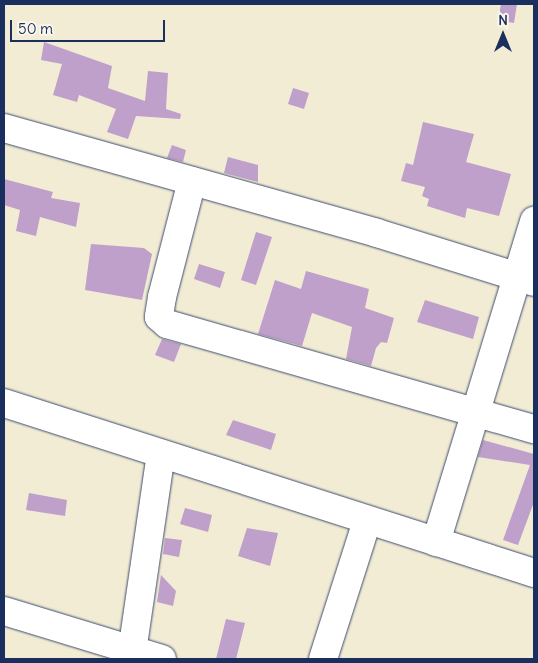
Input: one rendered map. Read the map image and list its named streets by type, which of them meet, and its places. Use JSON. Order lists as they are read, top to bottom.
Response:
{
  "scale_bar": "50 m",
  "north": "top"
}
